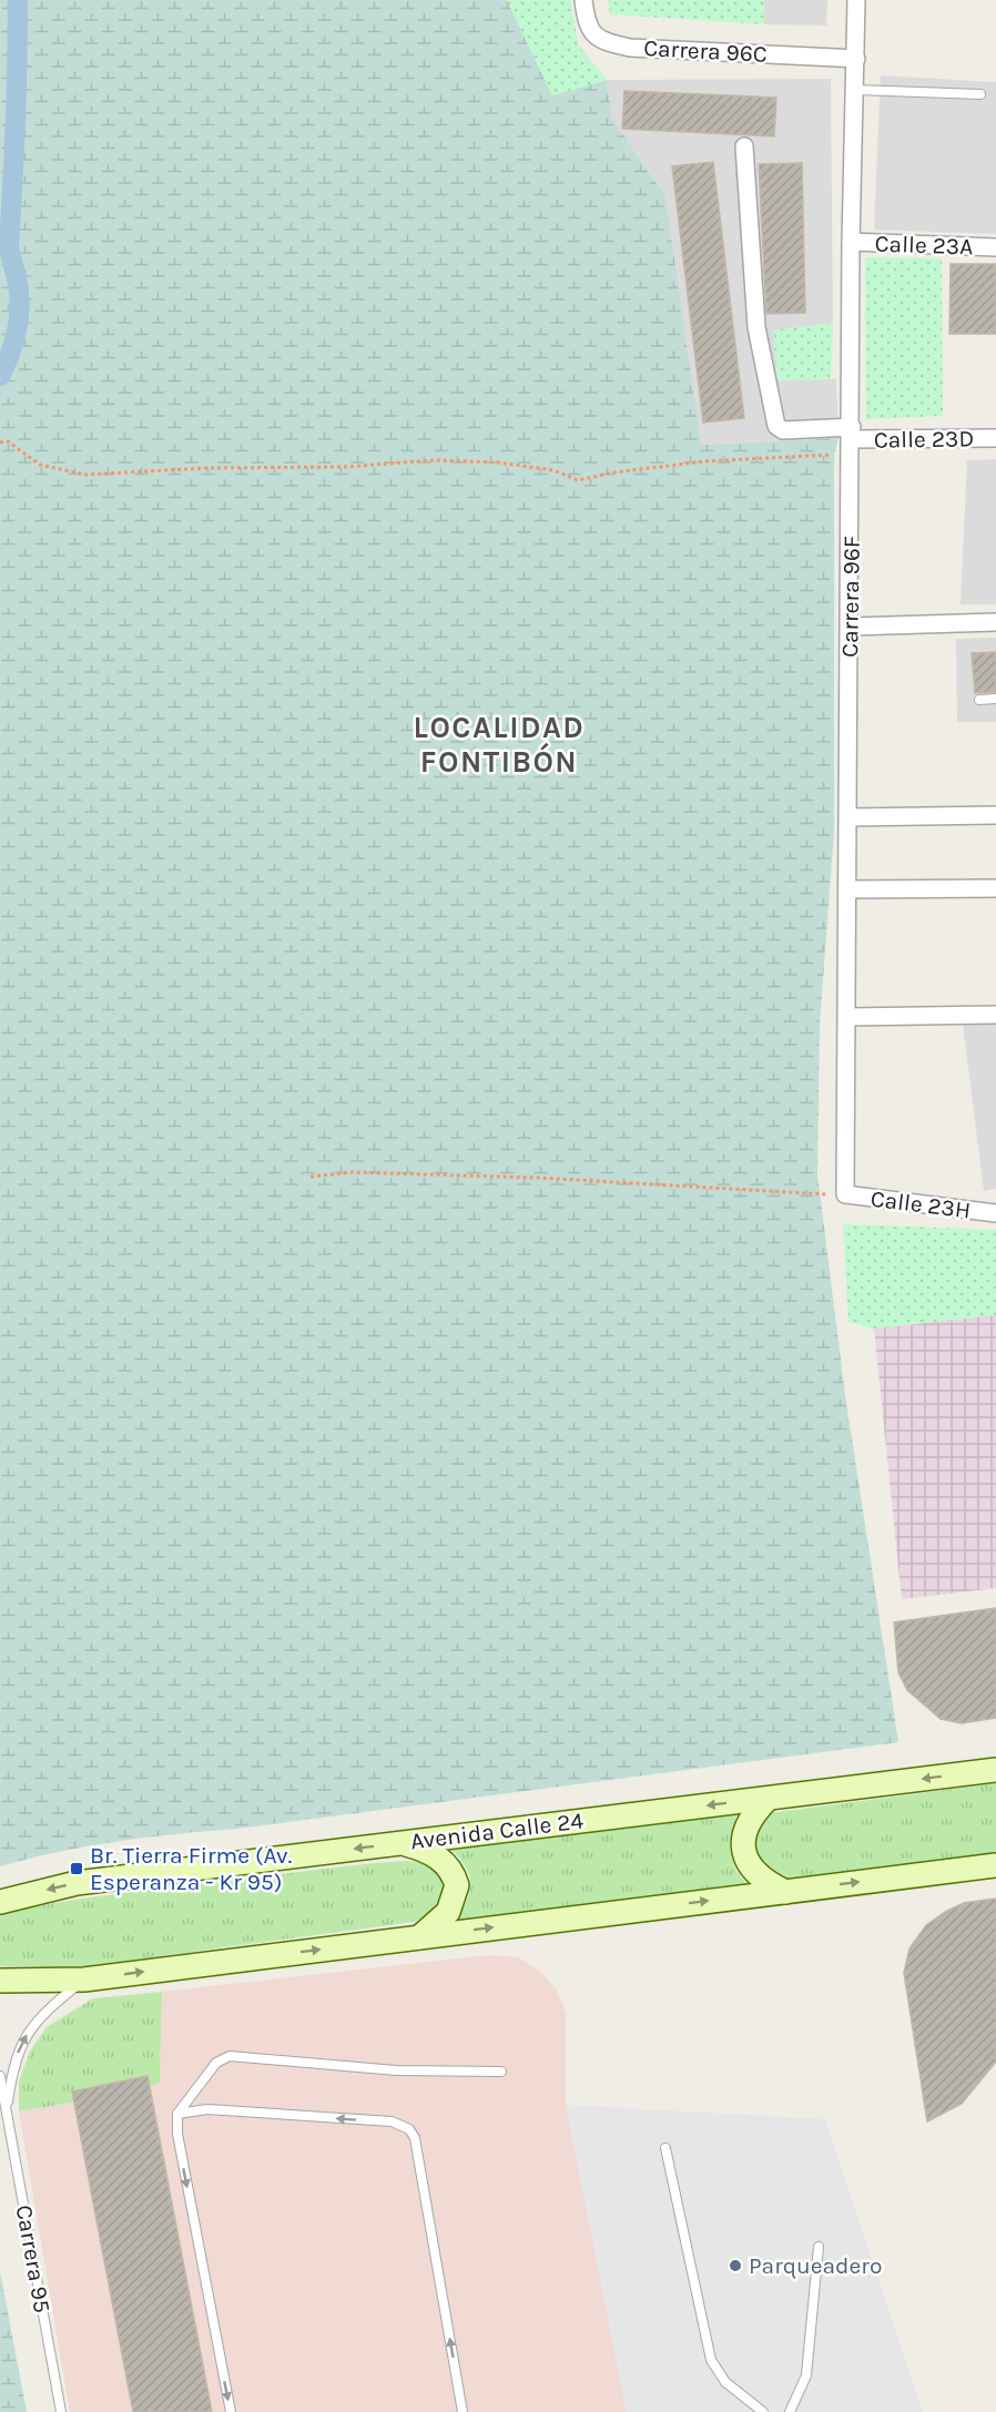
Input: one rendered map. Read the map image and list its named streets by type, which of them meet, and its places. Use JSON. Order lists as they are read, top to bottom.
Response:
{
  "streets": {
    "main road": ["Avenida Calle 24"],
    "street": [
      "Carrera 96C",
      "Calle 23A",
      "Calle 23D",
      "Carrera 96F",
      "Calle 23H"
    ],
    "lane": ["Carrera 95"]
  },
  "crossings": [
    ["Carrera 96C", "Carrera 96F"],
    ["Calle 23A", "Carrera 96F"],
    ["Calle 23D", "Carrera 96F"],
    ["Carrera 96F", "Calle 23H"]
  ],
  "districts": ["LOCALIDAD FONTIBÓN"],
  "places": {
    "transit": ["Br. Tierra Firme (Av. Esperanza - Kr 95)"],
    "other": ["Parqueadero"]
  }
}
